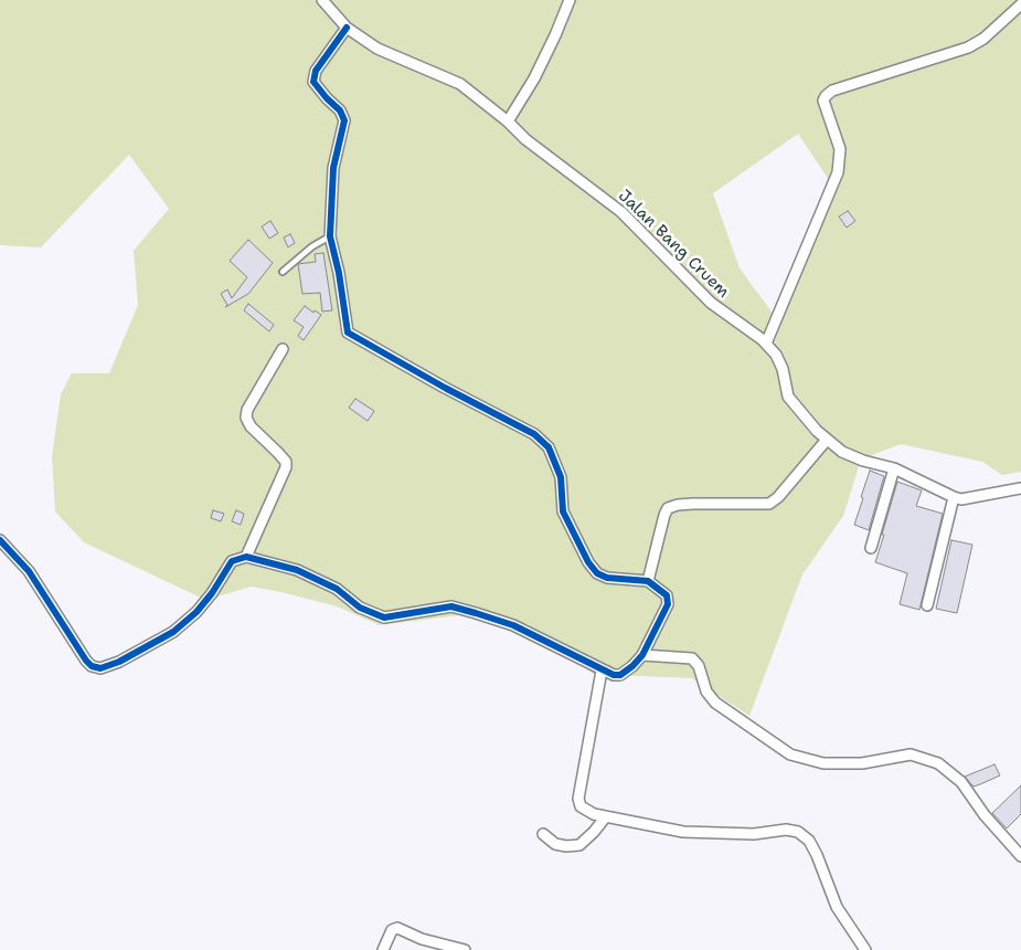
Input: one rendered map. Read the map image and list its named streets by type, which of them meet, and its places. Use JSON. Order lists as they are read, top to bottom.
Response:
{
  "streets": {
    "street": ["Jalan Bang Cruem"]
  }
}
